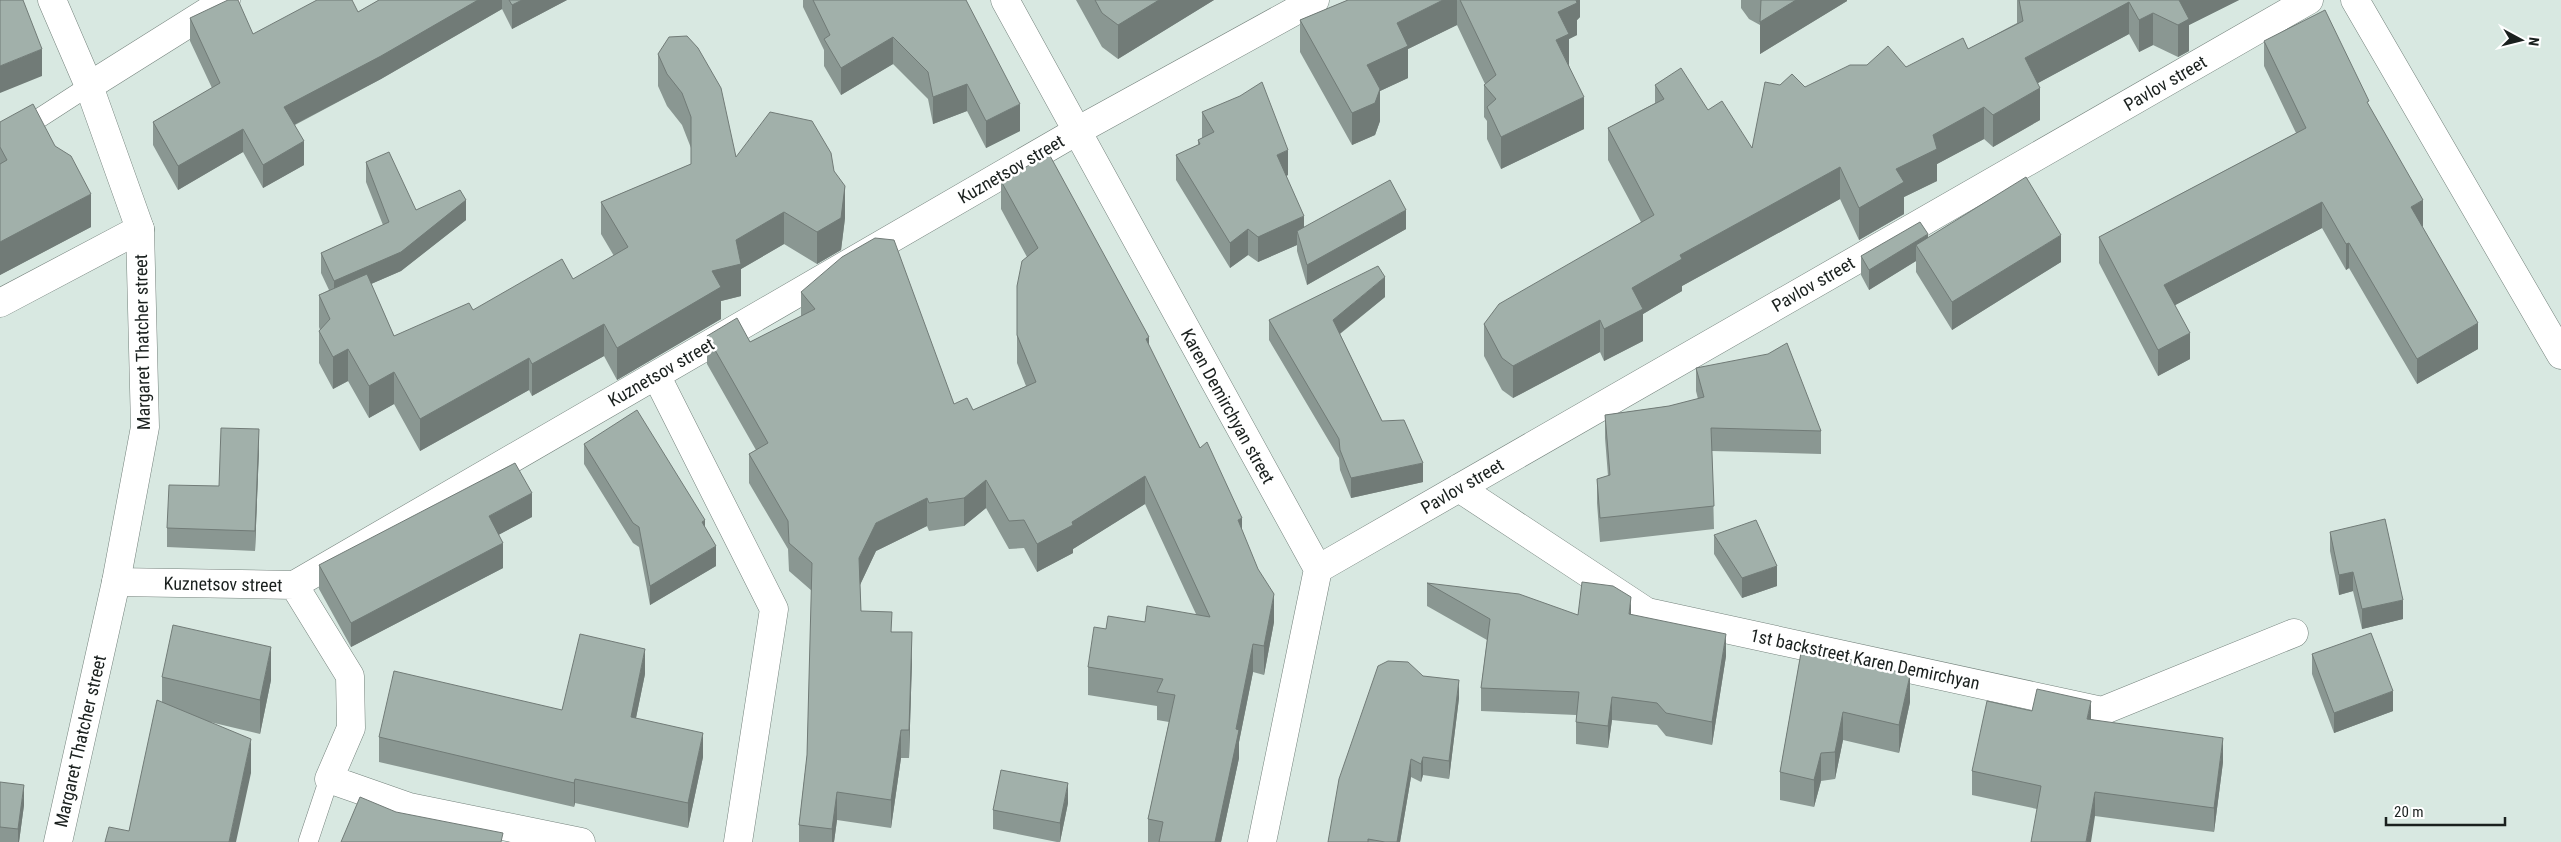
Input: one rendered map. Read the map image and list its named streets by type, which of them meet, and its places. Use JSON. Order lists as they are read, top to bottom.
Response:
{
  "streets": {
    "street": [
      "Pavlov street",
      "Kuznetsov street",
      "Margaret Thatcher street",
      "Karen Demirchyan street",
      "1st backstreet Karen Demirchyan"
    ]
  },
  "crossings": [
    ["Pavlov street", "Karen Demirchyan street"],
    ["Pavlov street", "1st backstreet Karen Demirchyan"],
    ["Kuznetsov street", "Margaret Thatcher street"],
    ["Kuznetsov street", "Karen Demirchyan street"]
  ],
  "scale_bar": "20 m",
  "north": "right"
}
